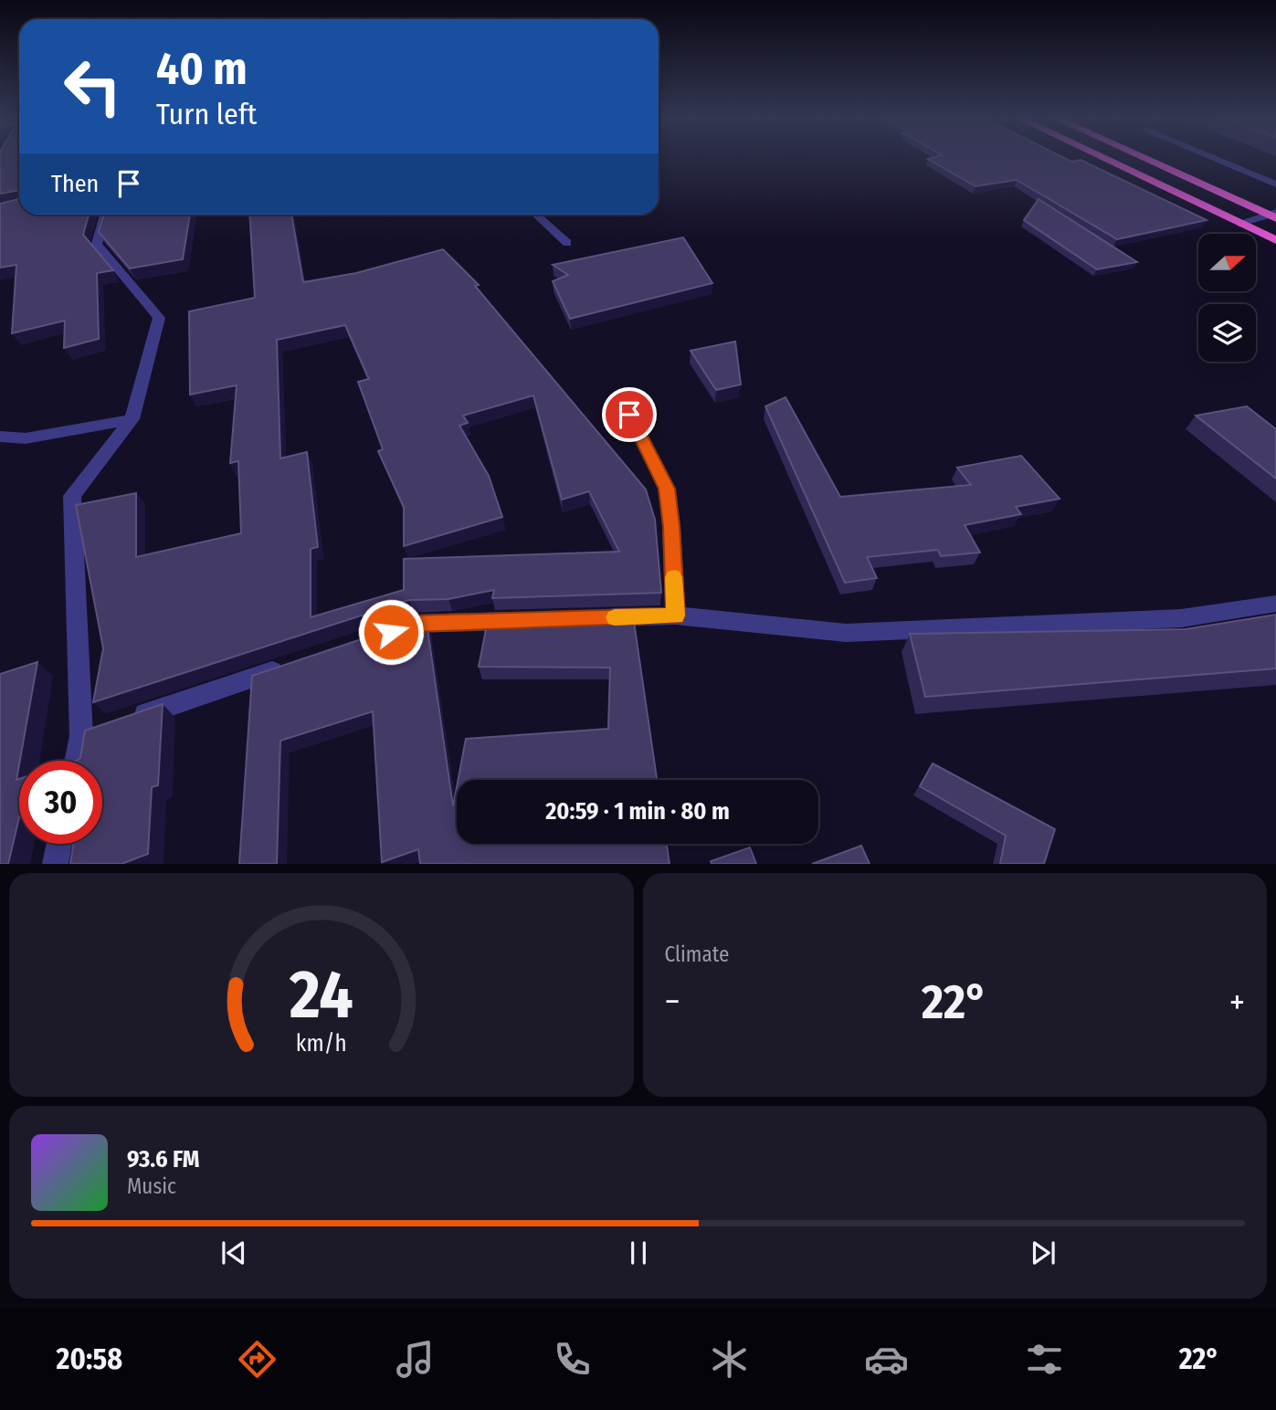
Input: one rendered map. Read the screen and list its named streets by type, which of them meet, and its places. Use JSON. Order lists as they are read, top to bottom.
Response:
{
  "north": "right",
  "page": {
    "turn": ["40 m", "Turn left"],
    "then": "Then",
    "limit": "30",
    "trip": "20:59 · 1 min · 80 m",
    "tile": "Climate",
    "heat": ["−", "22°", "+"],
    "song": ["93.6 FM", "Music"],
    "tabs": ["20:58", "22°"],
    "gauge": ["24", "km/h"]
  }
}
